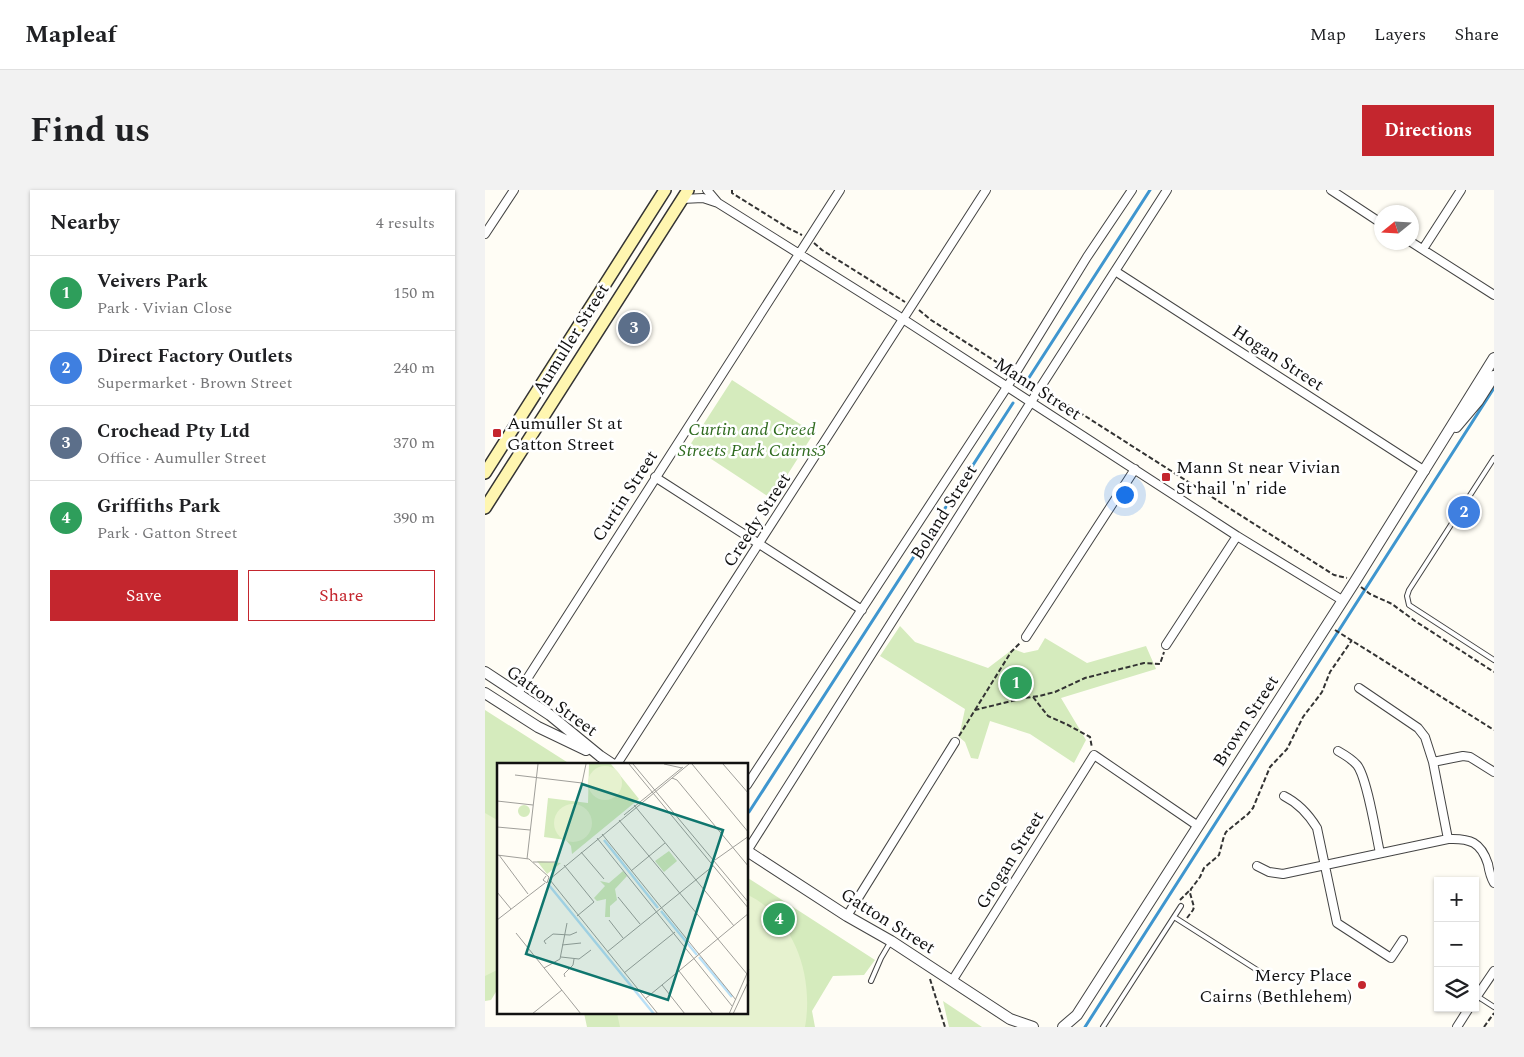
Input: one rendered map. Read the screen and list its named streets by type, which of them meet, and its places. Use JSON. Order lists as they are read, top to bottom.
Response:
{
  "streets": {
    "main road": ["Aumuller Street"],
    "street": [
      "Hogan Street",
      "Mann Street",
      "Curtin Street",
      "Boland Street",
      "Creedy Street",
      "Gatton Street",
      "Brown Street",
      "Grogan Street"
    ]
  },
  "crossings": [
    ["Aumuller Street", "Mann Street"],
    ["Hogan Street", "Boland Street"],
    ["Hogan Street", "Brown Street"],
    ["Mann Street", "Curtin Street"],
    ["Mann Street", "Boland Street"],
    ["Mann Street", "Creedy Street"],
    ["Mann Street", "Brown Street"],
    ["Curtin Street", "Gatton Street"],
    ["Gatton Street", "Grogan Street"]
  ],
  "parks": ["Curtin and Creed Streets Park Cairns3"],
  "places": {
    "transit": ["Aumuller St at Gatton Street", "Mann St near Vivian St hail 'n' ride"],
    "other": ["Mercy Place Cairns (Bethlehem)"]
  },
  "north": "left",
  "page": {
    "header": "Mapleaf",
    "nav": ["Map", "Layers", "Share"],
    "title": "Find us",
    "buttons": [
      "Directions",
      ["Save", "Share"]
    ],
    "heading": ["Nearby", "4 results"],
    "list": [
      {
        "mark": "1",
        "name": "Veivers Park",
        "note": "Park · Vivian Close",
        "value": "150 m"
      },
      {
        "mark": "2",
        "name": "Direct Factory Outlets",
        "note": "Supermarket · Brown Street",
        "value": "240 m"
      },
      {
        "mark": "3",
        "name": "Crochead Pty Ltd",
        "note": "Office · Aumuller Street",
        "value": "370 m"
      },
      {
        "mark": "4",
        "name": "Griffiths Park",
        "note": "Park · Gatton Street",
        "value": "390 m"
      }
    ],
    "pins": [
      "3",
      "2",
      "1",
      "4"
    ],
    "map_buttons": ["+", "−"]
  }
}
